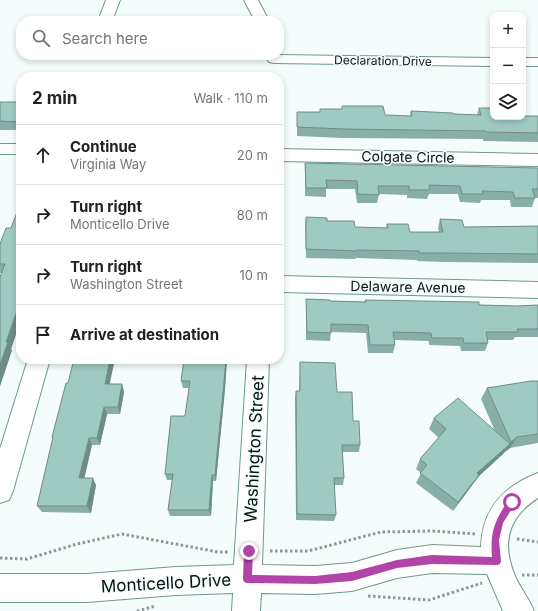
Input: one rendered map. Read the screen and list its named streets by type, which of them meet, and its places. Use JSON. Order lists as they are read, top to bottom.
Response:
{
  "streets": {
    "street": [
      "Declaration Drive",
      "Colgate Circle",
      "Delaware Avenue",
      "Washington Street",
      "Monticello Drive"
    ]
  },
  "crossings": [
    ["Washington Street", "Monticello Drive"]
  ],
  "page": {
    "map_buttons": ["+", "−"],
    "search": "Search here",
    "heading": ["2 min", "Walk · 110 m"],
    "list": [
      ["Continue", "Virginia Way", "20 m"],
      ["Turn right", "Monticello Drive", "80 m"],
      ["Turn right", "Washington Street", "10 m"],
      "Arrive at destination"
    ]
  }
}
